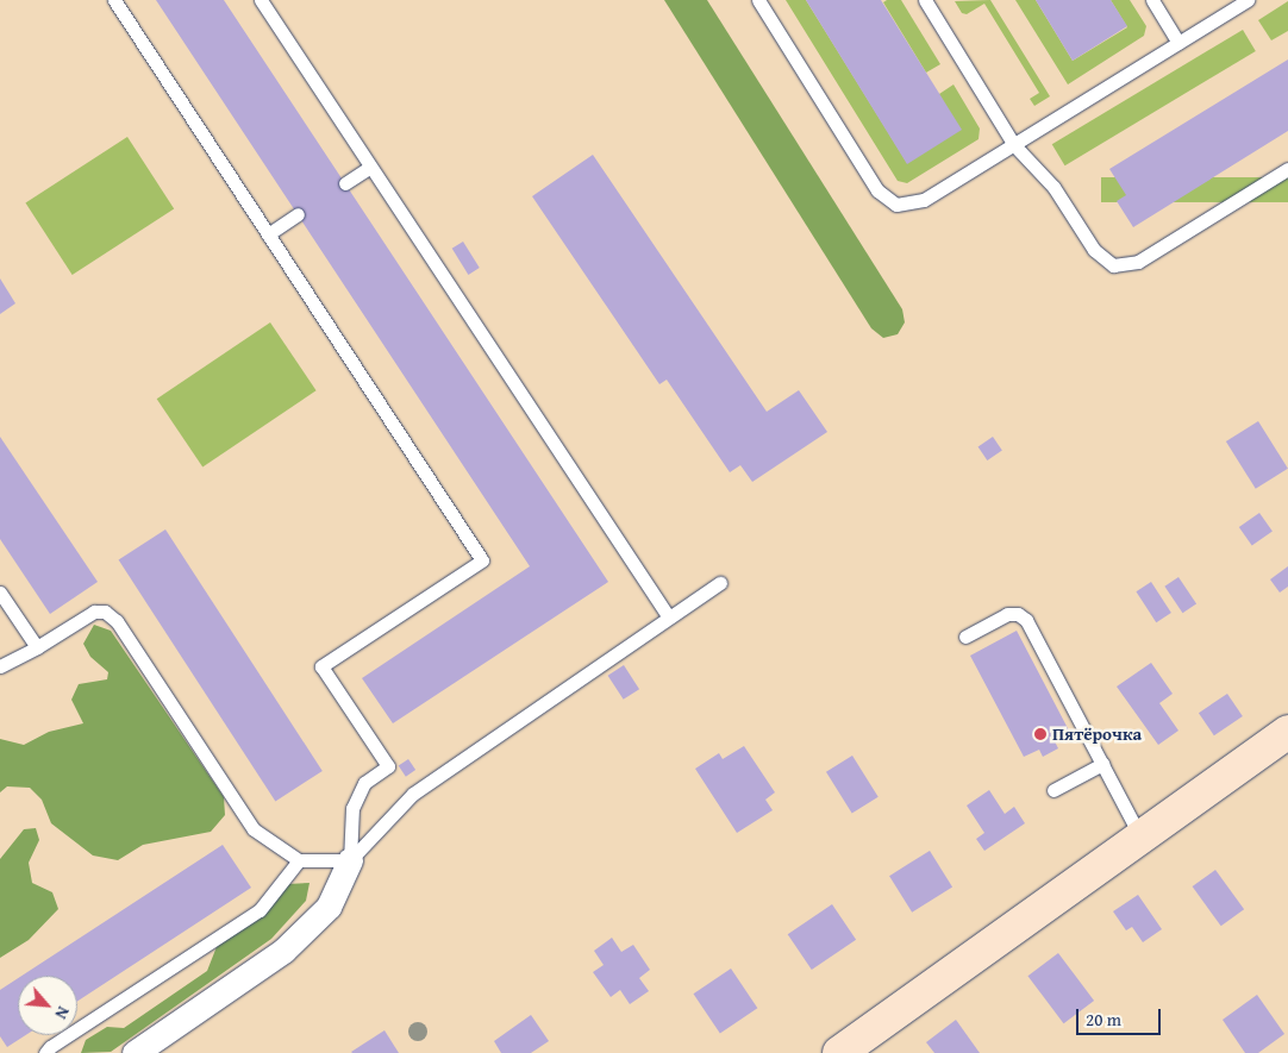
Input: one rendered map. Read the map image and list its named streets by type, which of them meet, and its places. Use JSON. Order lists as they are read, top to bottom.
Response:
{
  "places": ["Пятёрочка"],
  "scale_bar": "20 m",
  "north": "bottom right"
}
